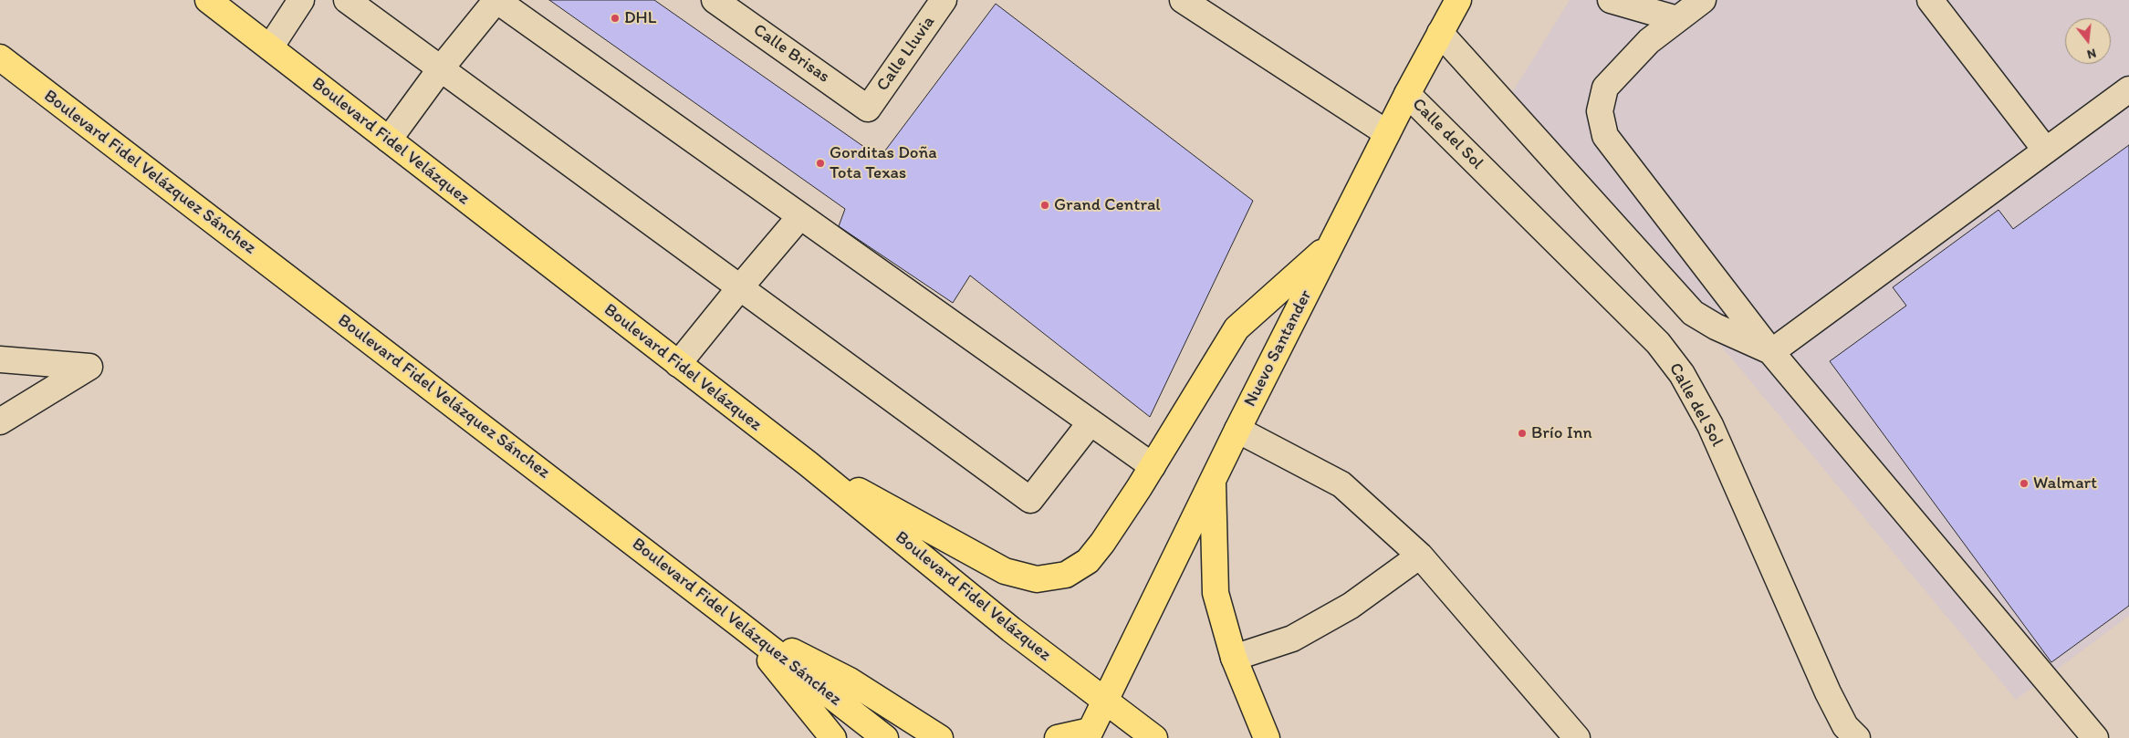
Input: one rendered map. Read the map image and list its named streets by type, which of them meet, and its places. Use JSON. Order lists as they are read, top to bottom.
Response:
{
  "streets": {
    "main road": ["Boulevard Fidel Velázquez", "Boulevard Fidel Velázquez Sánchez", "Nuevo Santander"],
    "street": ["Calle Brisas", "Calle Lluvia", "Calle del Sol"]
  },
  "crossings": [
    ["Calle Brisas", "Calle Lluvia"],
    ["Calle del Sol", "Nuevo Santander"],
    ["Boulevard Fidel Velázquez", "Nuevo Santander"]
  ],
  "places": [
    "DHL",
    "Gorditas Doña Tota Texas",
    "Grand Central",
    "Brío Inn",
    "Walmart"
  ],
  "north": "bottom"
}
